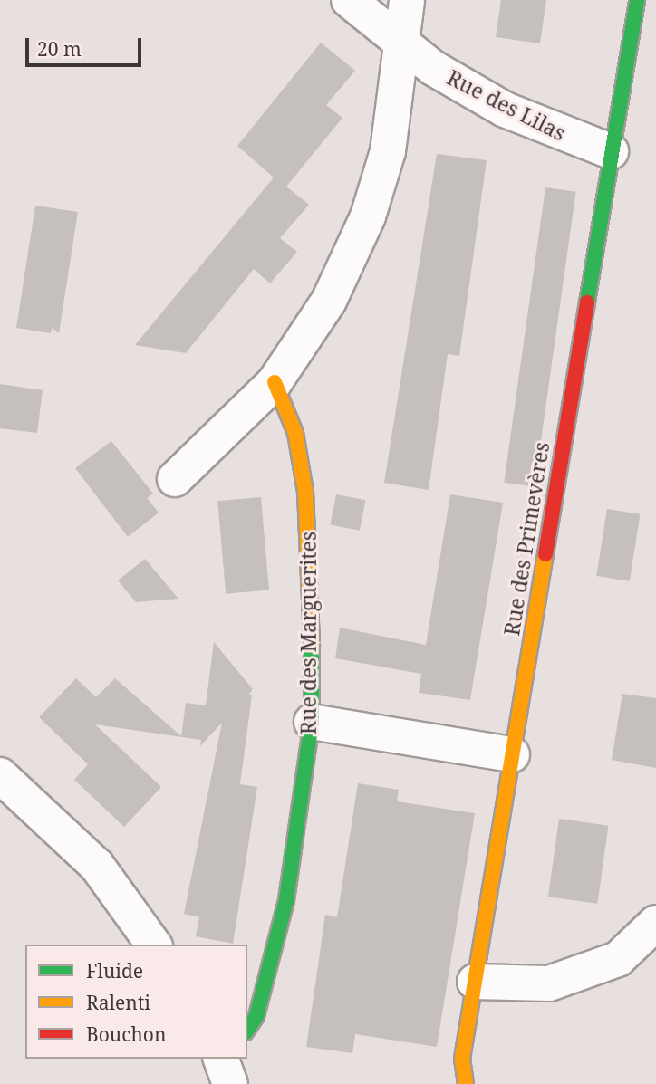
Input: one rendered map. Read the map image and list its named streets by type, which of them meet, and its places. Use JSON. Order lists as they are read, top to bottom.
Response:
{
  "streets": {
    "street": ["Rue des Lilas", "Rue des Primevères", "Rue des Marguerites"]
  },
  "crossings": [
    ["Rue des Lilas", "Rue des Primevères"]
  ],
  "legend": ["Fluide", "Ralenti", "Bouchon"],
  "scale_bar": "20 m"
}
